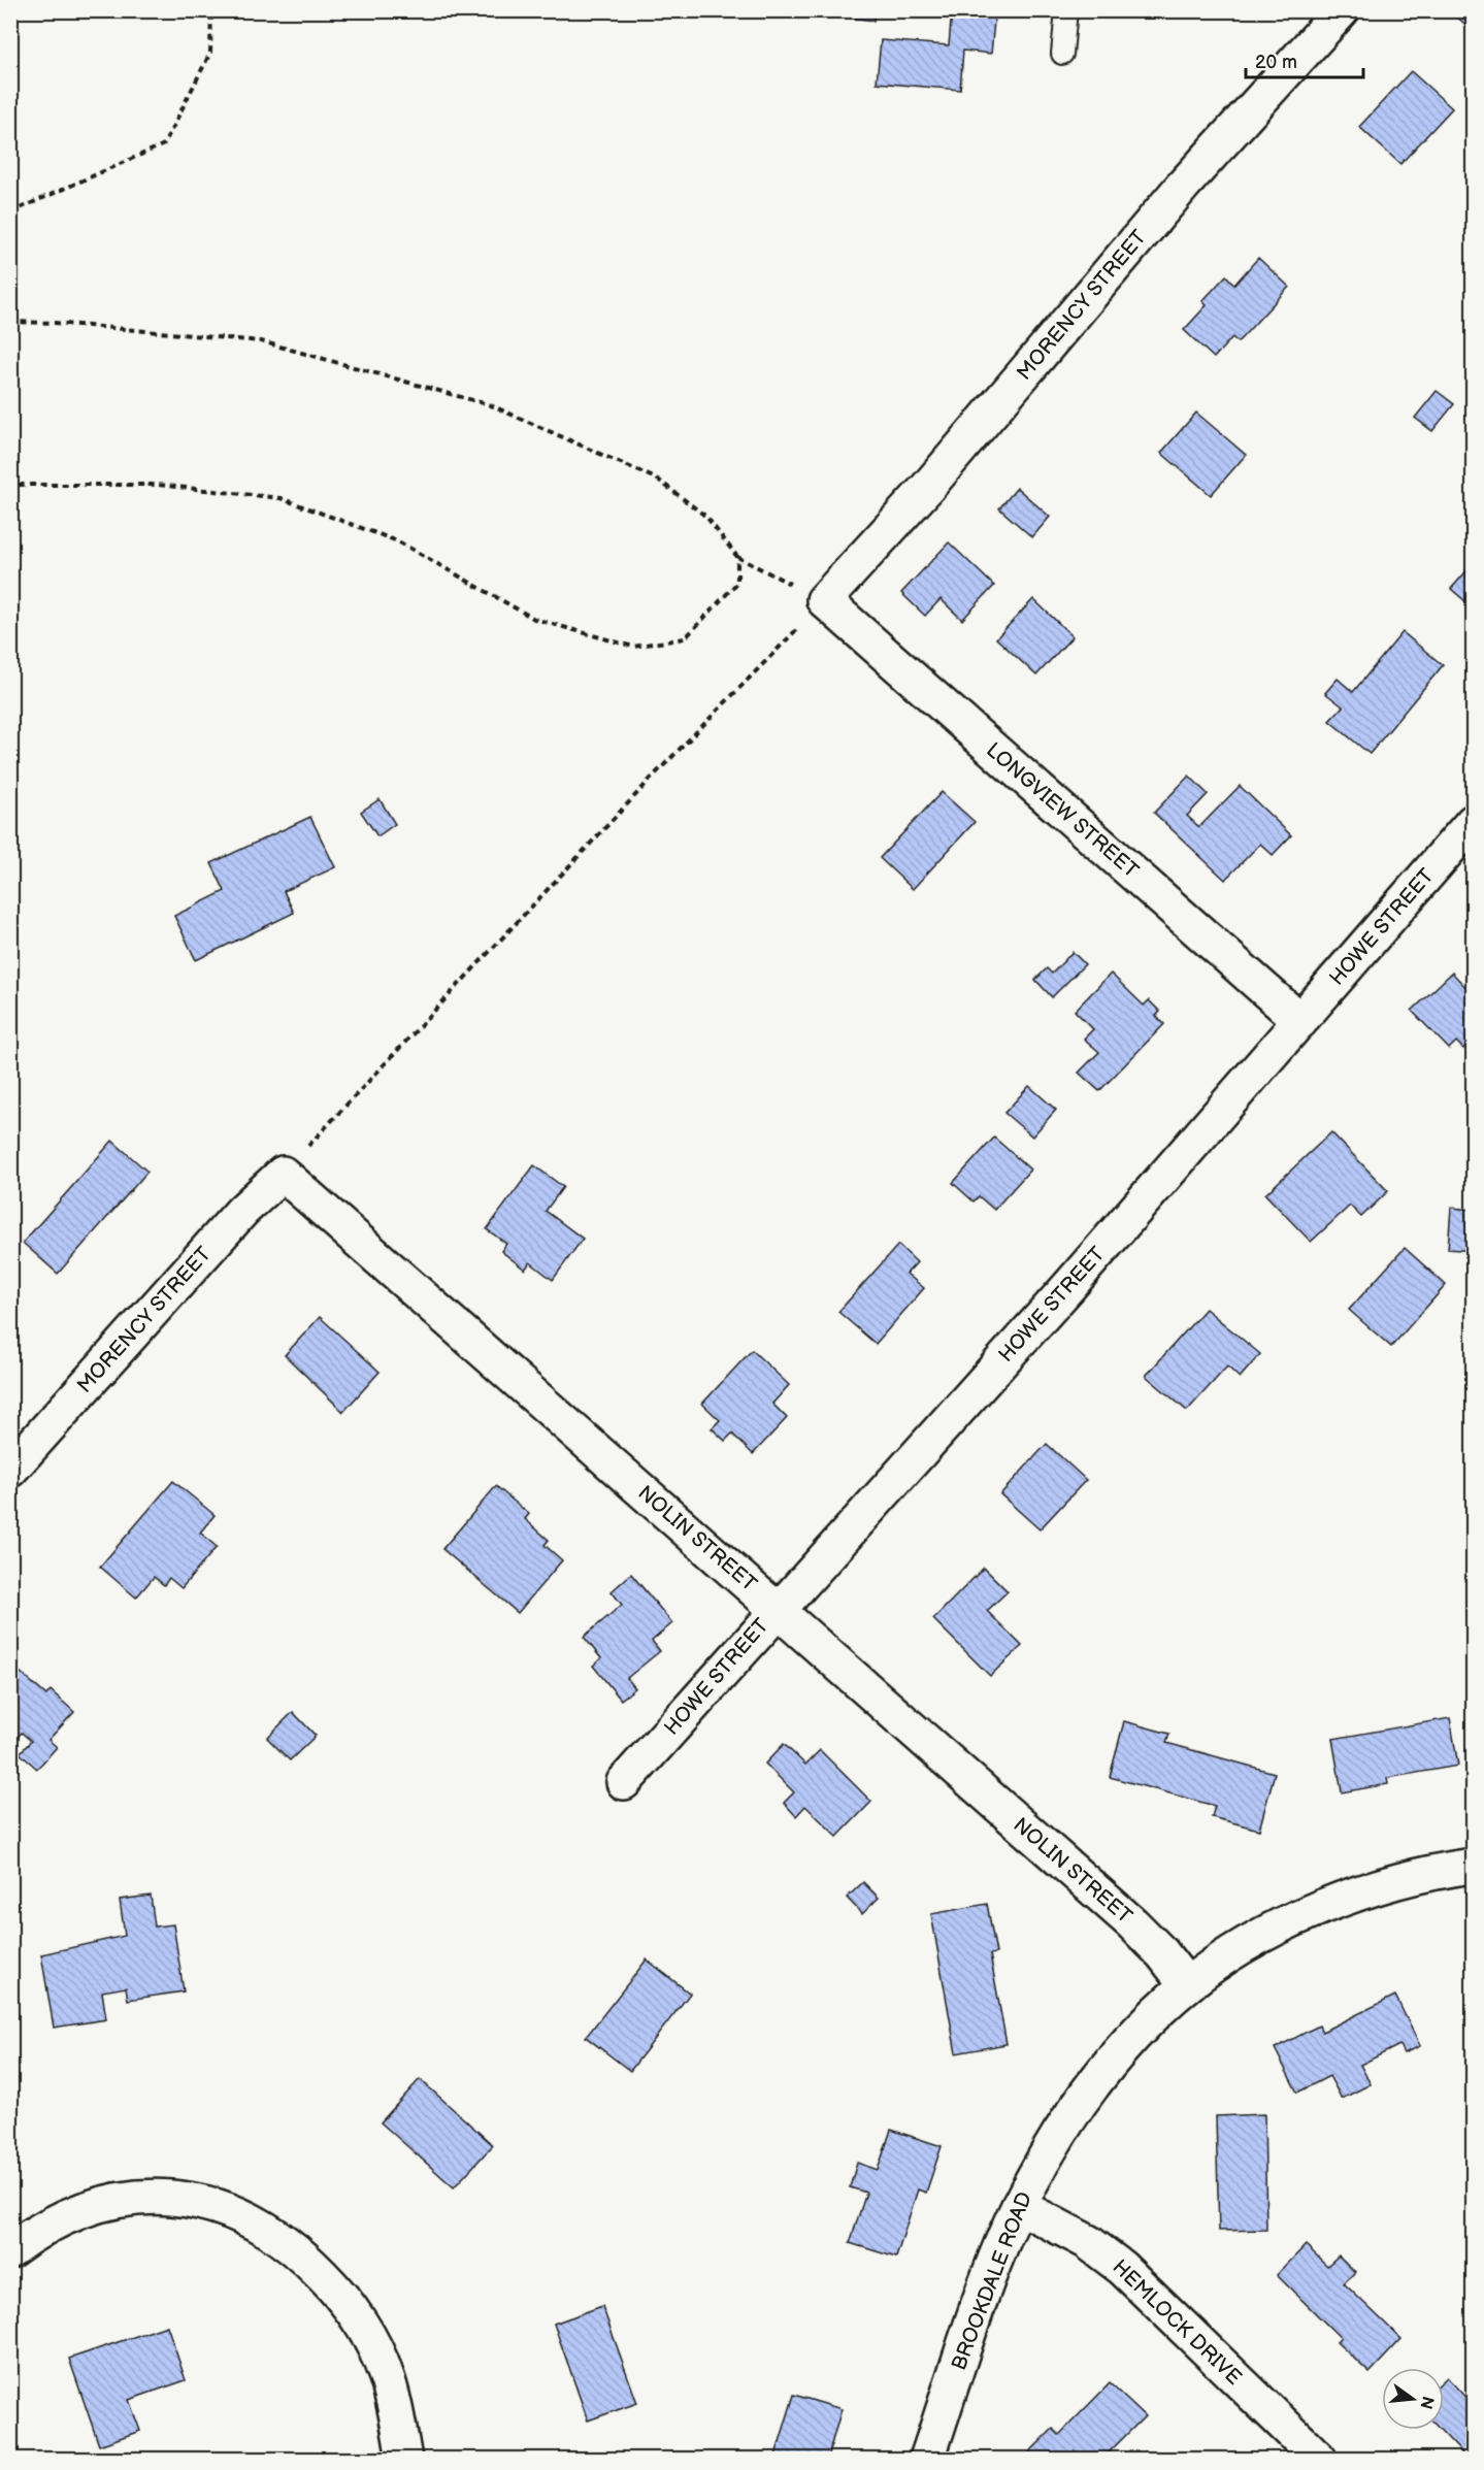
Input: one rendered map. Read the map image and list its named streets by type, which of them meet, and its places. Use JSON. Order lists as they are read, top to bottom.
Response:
{
  "streets": {
    "street": [
      "MORENCY STREET",
      "LONGVIEW STREET",
      "HOWE STREET",
      "NOLIN STREET",
      "BROOKDALE ROAD",
      "HEMLOCK DRIVE"
    ]
  },
  "crossings": [
    ["MORENCY STREET", "LONGVIEW STREET"],
    ["MORENCY STREET", "NOLIN STREET"],
    ["LONGVIEW STREET", "HOWE STREET"],
    ["HOWE STREET", "NOLIN STREET"],
    ["NOLIN STREET", "BROOKDALE ROAD"],
    ["BROOKDALE ROAD", "HEMLOCK DRIVE"]
  ],
  "scale_bar": "20 m",
  "north": "right"
}
